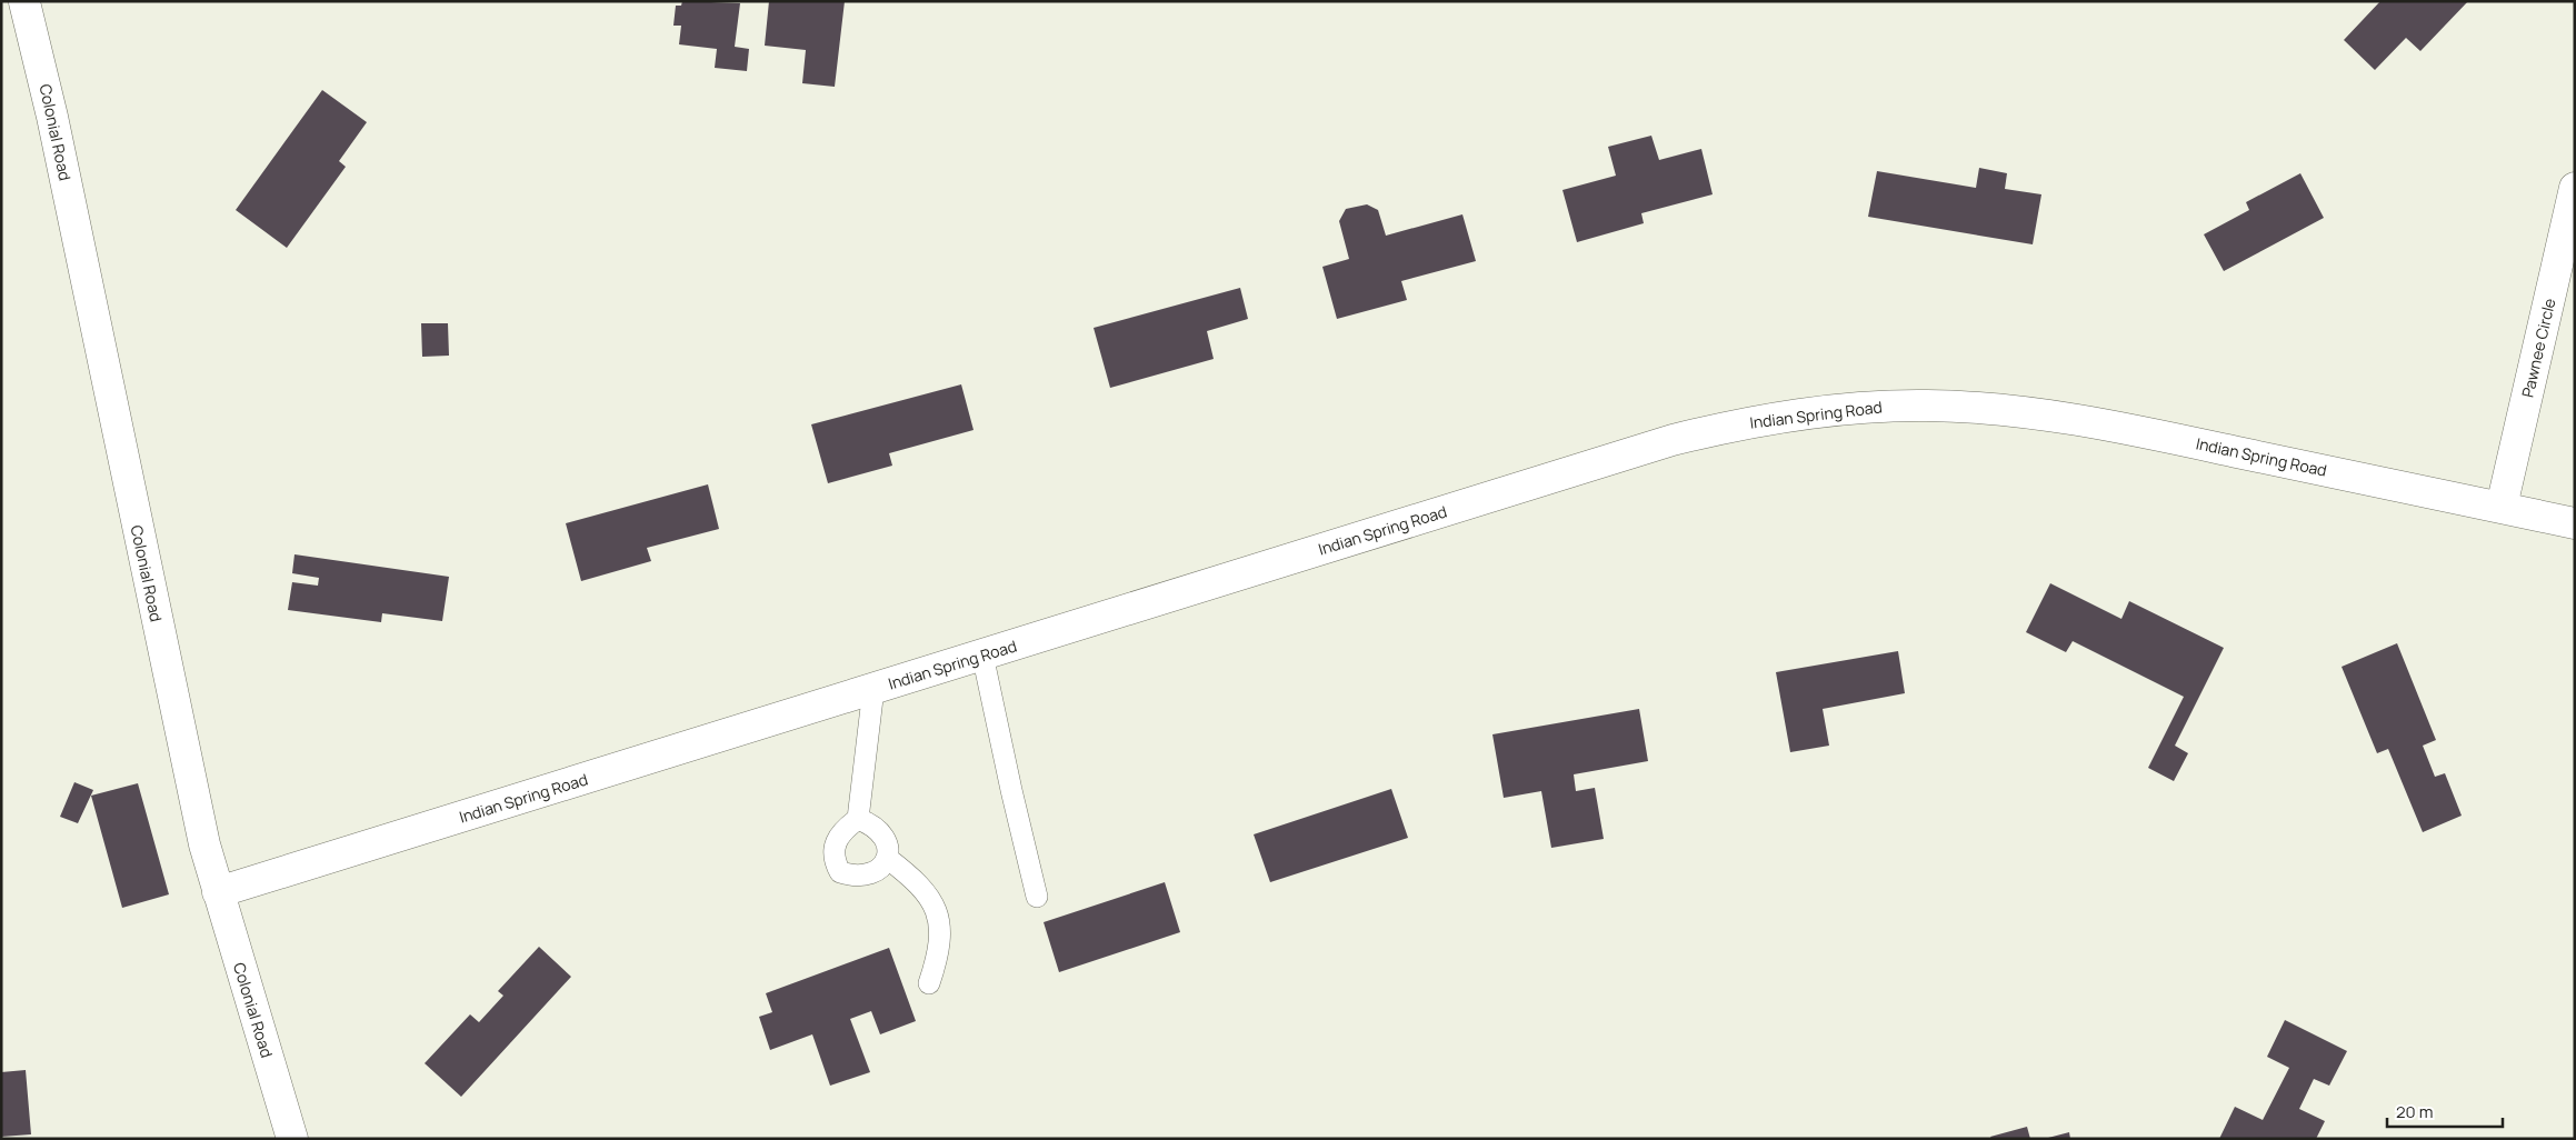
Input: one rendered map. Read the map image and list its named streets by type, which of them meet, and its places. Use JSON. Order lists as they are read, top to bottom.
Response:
{
  "streets": {
    "street": ["Colonial Road", "Pawnee Circle", "Indian Spring Road"]
  },
  "crossings": [
    ["Colonial Road", "Indian Spring Road"],
    ["Pawnee Circle", "Indian Spring Road"]
  ],
  "scale_bar": "20 m"
}
